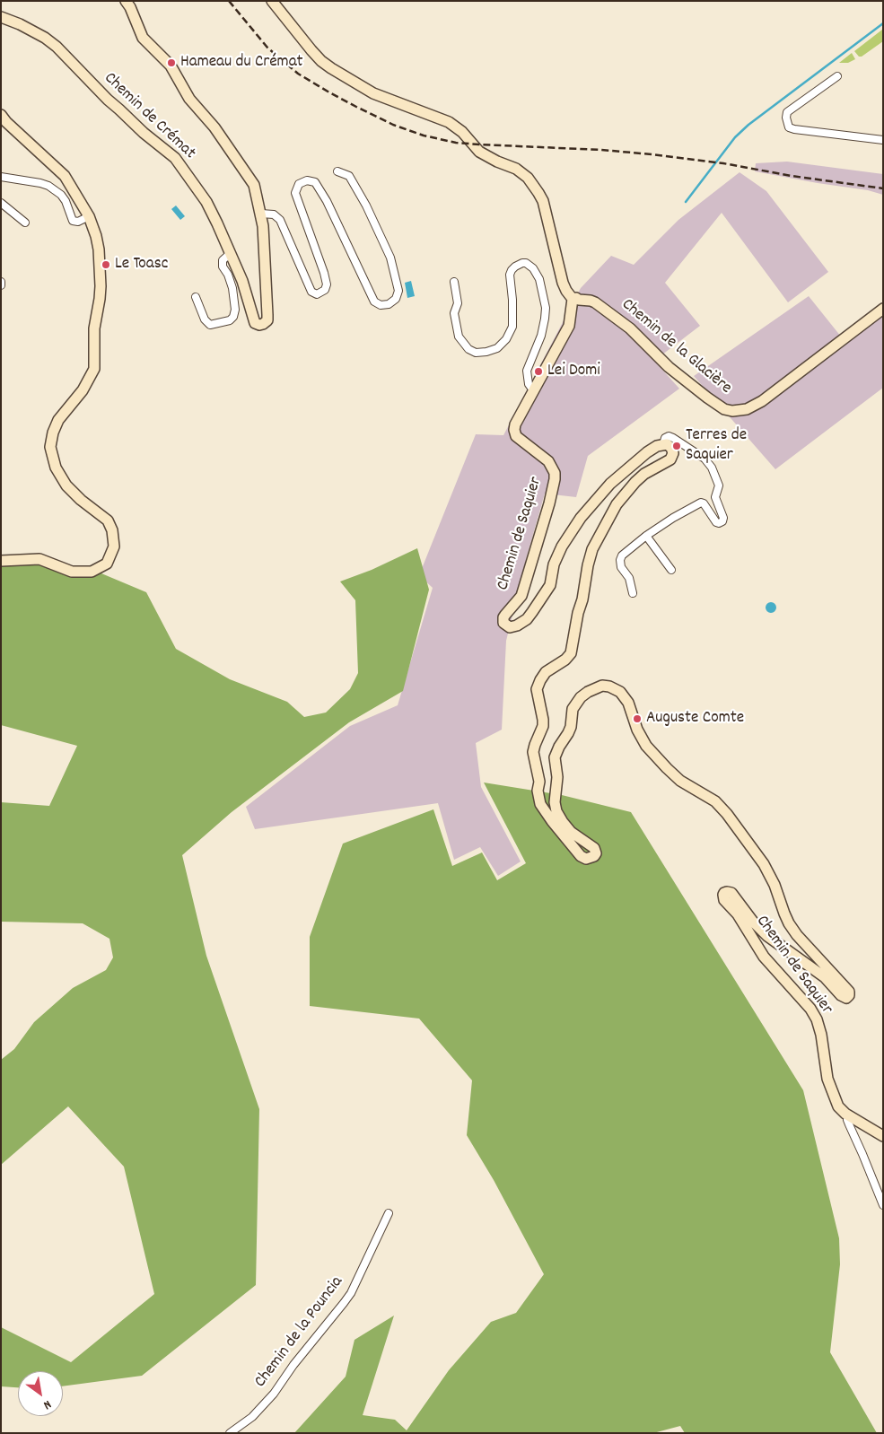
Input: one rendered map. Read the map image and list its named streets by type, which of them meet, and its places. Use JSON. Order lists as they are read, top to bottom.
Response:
{
  "streets": {
    "street": [
      "Chemin de Crémat",
      "Chemin de la Glacière",
      "Chemin de Saquier",
      "Chemin de la Pouncia"
    ]
  },
  "crossings": [
    ["Chemin de la Glacière", "Chemin de Saquier"]
  ],
  "places": [
    "Hameau du Crémat",
    "Le Toasc",
    "Lei Domi",
    "Terres de Saquier",
    "Auguste Comte"
  ],
  "north": "bottom right"
}
